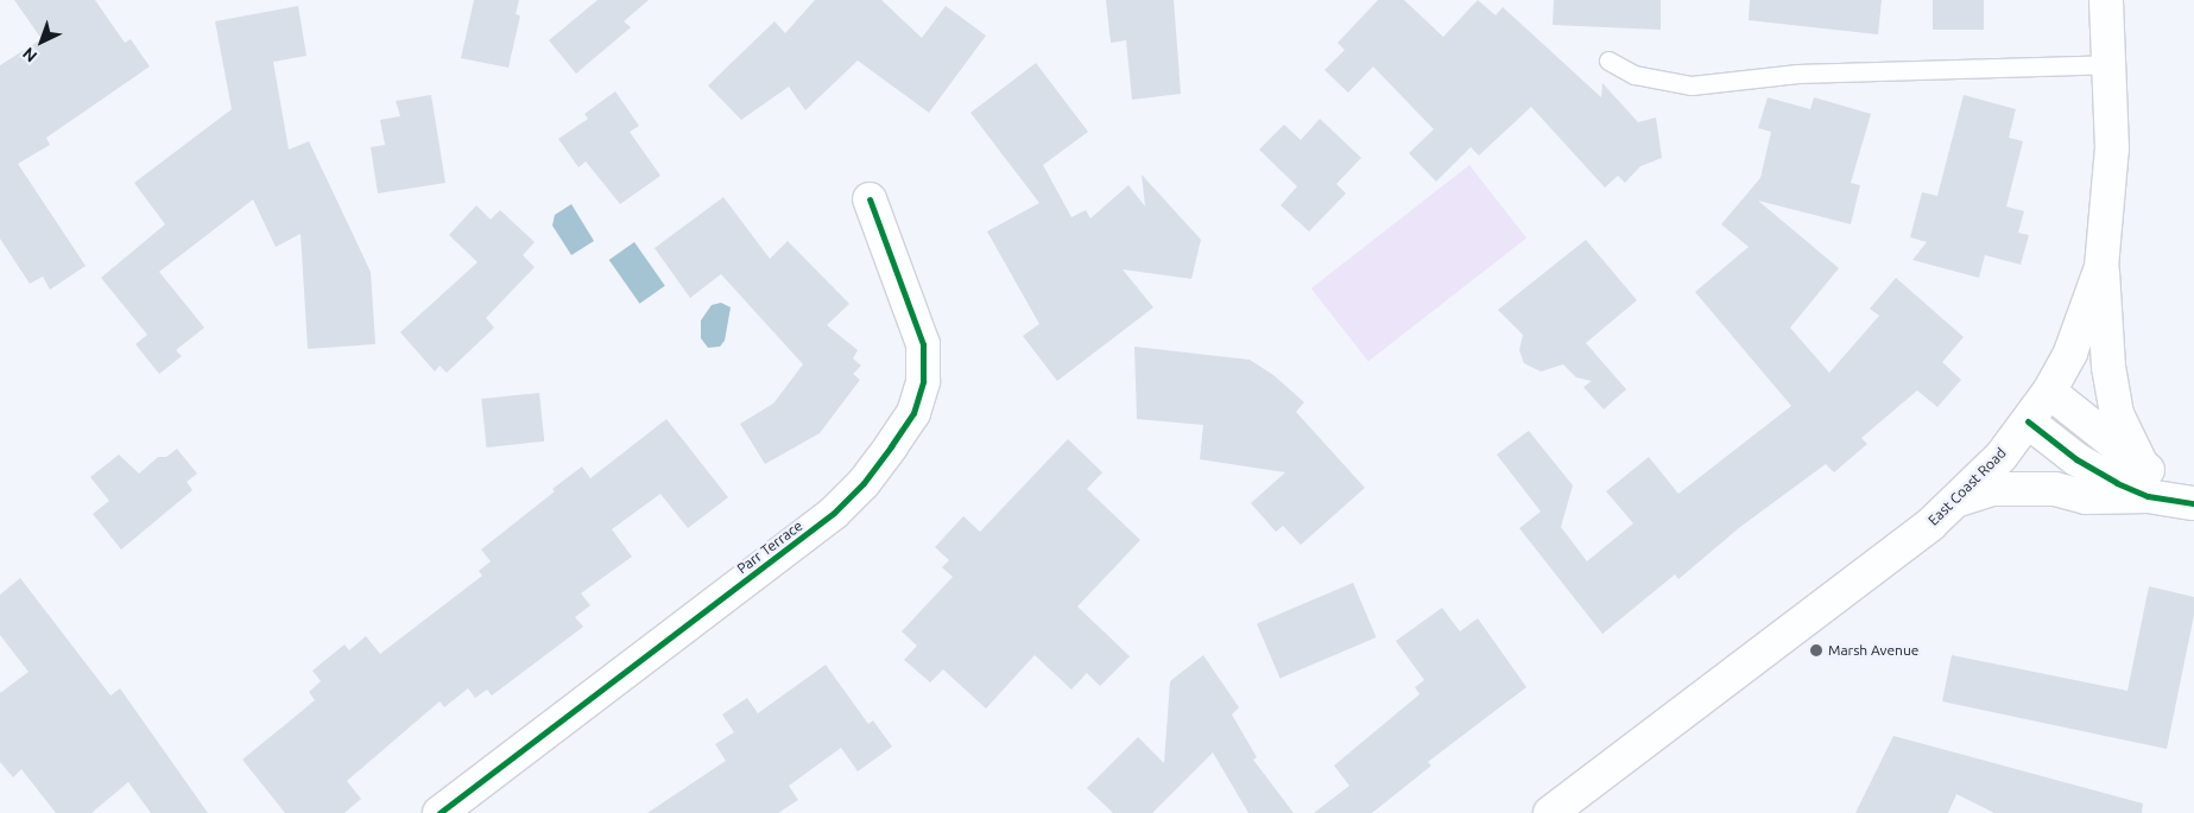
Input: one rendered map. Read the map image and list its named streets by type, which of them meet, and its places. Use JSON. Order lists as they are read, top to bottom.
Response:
{
  "streets": {
    "main road": ["East Coast Road", "Parr Terrace"]
  },
  "places": ["Marsh Avenue"],
  "north": "bottom left"
}
